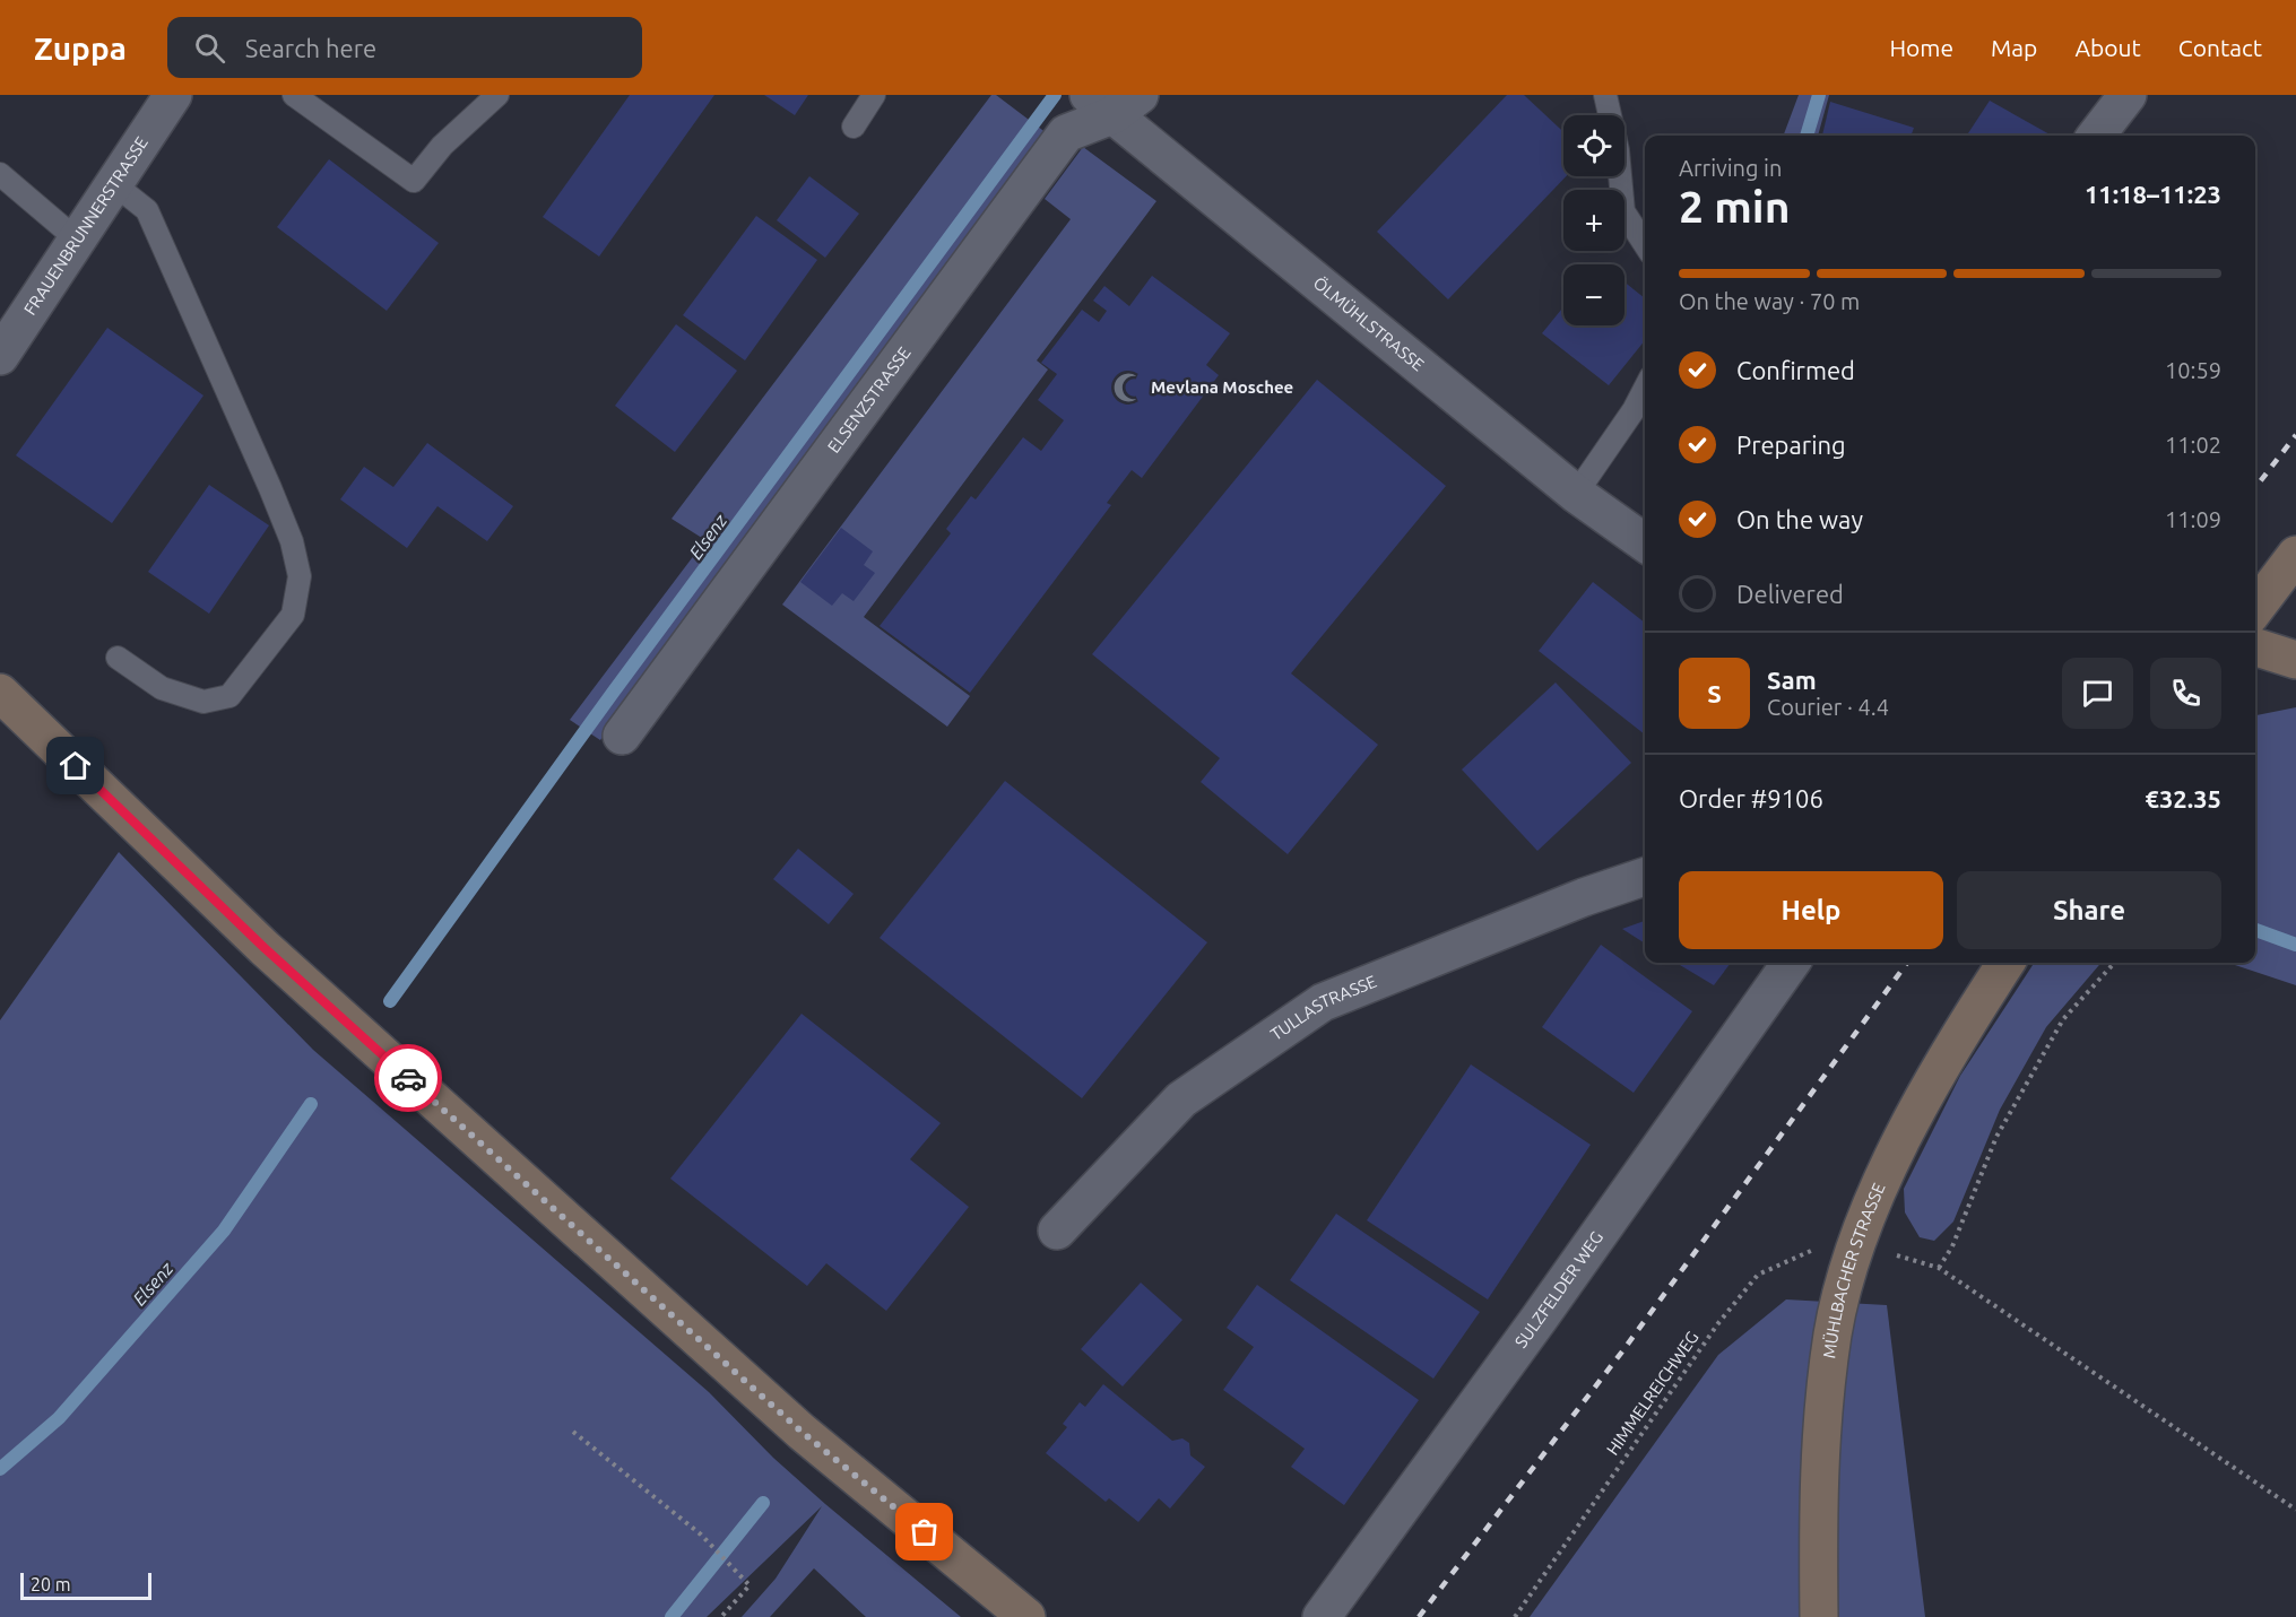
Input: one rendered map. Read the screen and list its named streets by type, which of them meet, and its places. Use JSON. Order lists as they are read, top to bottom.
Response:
{
  "streets": {
    "main road": ["MÜHLBACHER STRASSE"],
    "street": [
      "FRAUENBRUNNERSTRASSE",
      "ÖLMÜHLSTRASSE",
      "ELSENZSTRASSE",
      "TULLASTRASSE",
      "SULZFELDER WEG"
    ],
    "path": ["HIMMELREICHWEG"]
  },
  "crossings": [
    ["ÖLMÜHLSTRASSE", "ELSENZSTRASSE"],
    ["MÜHLBACHER STRASSE", "HIMMELREICHWEG"]
  ],
  "water": ["Elsenz"],
  "places": {
    "mosque": ["Mevlana Moschee"]
  },
  "scale_bar": "20 m",
  "page": {
    "header": "Zuppa",
    "search": "Search here",
    "nav": [
      "Home",
      "Map",
      "About",
      "Contact"
    ],
    "map_buttons": ["+", "−"],
    "heading": ["2 min", "Arriving in", "11:18–11:23"],
    "panel": [
      "Sam",
      "Courier · 4.4",
      "Order #9106",
      "€32.35"
    ],
    "bar": "On the way · 70 m",
    "list": [
      ["Confirmed", "10:59"],
      ["Preparing", "11:02"],
      ["On the way", "11:09"],
      "Delivered"
    ],
    "round": "S",
    "buttons": ["Help", "Share"],
    "scale": "20 m"
  }
}
